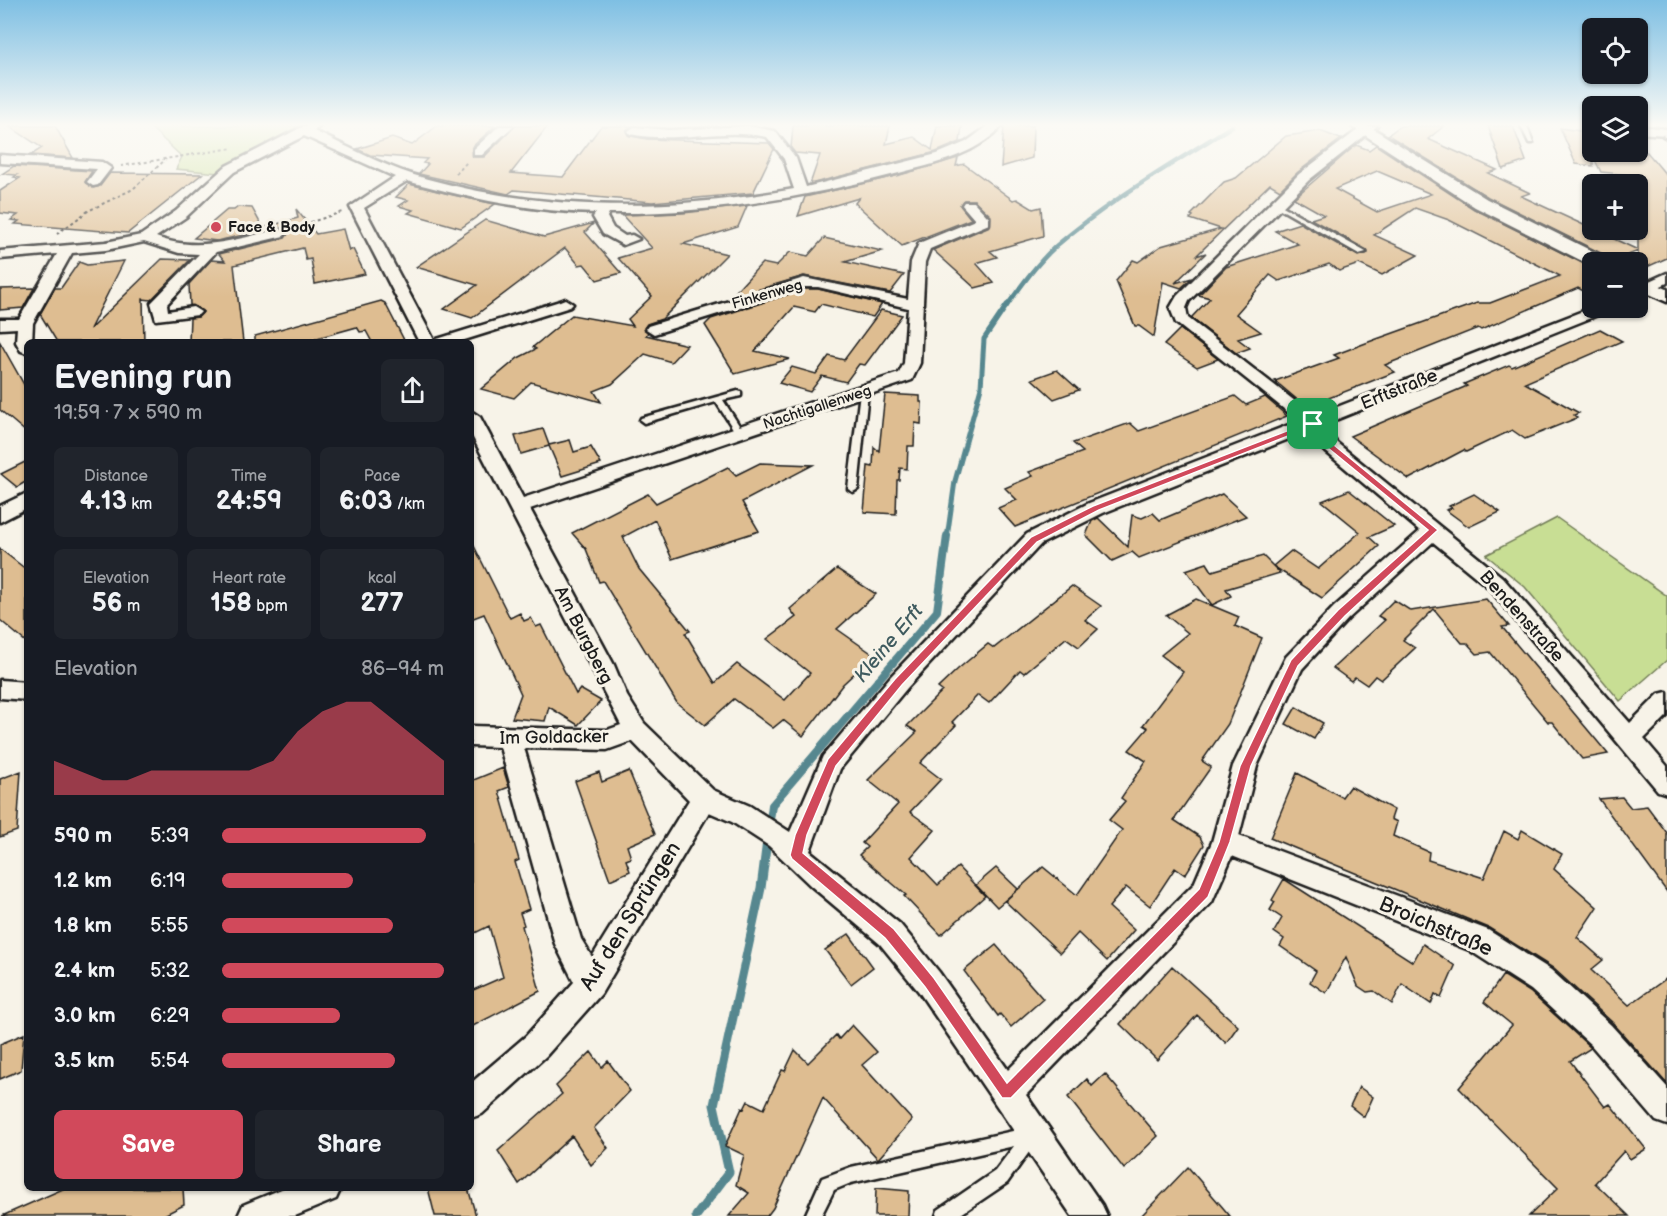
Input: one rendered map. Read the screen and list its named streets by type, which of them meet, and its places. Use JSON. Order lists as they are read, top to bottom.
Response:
{
  "streets": {
    "street": [
      "Finkenweg",
      "Erftstraße",
      "Nachtigallenweg",
      "Bendenstraße",
      "Am Burgberg",
      "Im Goldacker",
      "Auf den Sprüngen",
      "Broichstraße"
    ]
  },
  "crossings": [
    ["Finkenweg", "Nachtigallenweg"],
    ["Erftstraße", "Bendenstraße"],
    ["Erftstraße", "Am Burgberg"],
    ["Nachtigallenweg", "Am Burgberg"],
    ["Am Burgberg", "Im Goldacker"],
    ["Am Burgberg", "Auf den Sprüngen"]
  ],
  "water": ["Kleine Erft"],
  "places": ["Face & Body"],
  "page": {
    "map_buttons": ["+", "−"],
    "heading": ["Evening run", "19:59 · 7 × 590 m"],
    "stats": [
      ["Distance", "4.13 km"],
      ["Time", "24:59"],
      ["Pace", "6:03 /km"],
      ["Elevation", "56 m"],
      ["Heart rate", "158 bpm"],
      ["kcal", "277"]
    ],
    "chart": ["Elevation", "86–94 m"],
    "list": [
      {
        "name": "590 m",
        "note": "5:39"
      },
      {
        "name": "1.2 km",
        "note": "6:19"
      },
      {
        "name": "1.8 km",
        "note": "5:55"
      },
      {
        "name": "2.4 km",
        "note": "5:32"
      },
      {
        "name": "3.0 km",
        "note": "6:29"
      },
      {
        "name": "3.5 km",
        "note": "5:54"
      }
    ],
    "buttons": ["Save", "Share"]
  }
}
